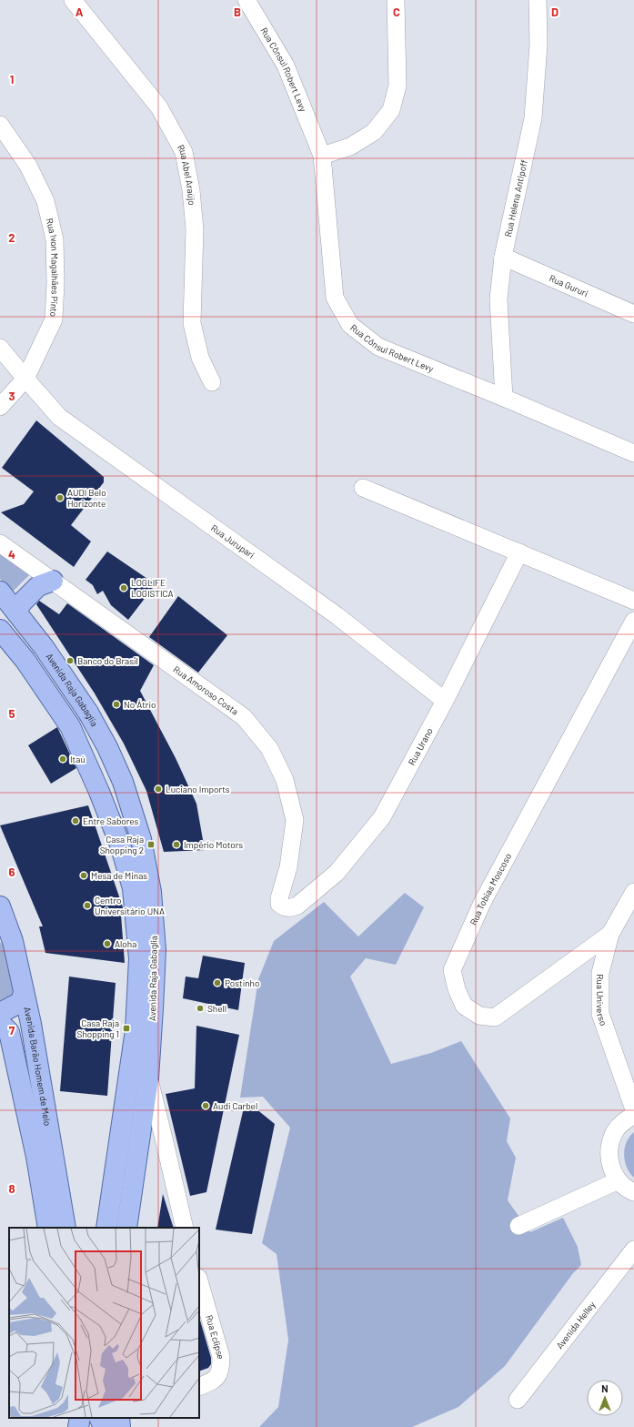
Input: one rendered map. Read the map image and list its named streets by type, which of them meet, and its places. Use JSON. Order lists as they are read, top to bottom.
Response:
{
  "streets": {
    "main road": ["Avenida Raja Gabaglia", "Avenida Barão Homem de Melo"],
    "street": [
      "Rua Cônsul Robert Levy",
      "Rua Abel Araújo",
      "Rua Helena Antipoff",
      "Rua Ivon Magalhães Pinto",
      "Rua Gururi",
      "Rua Jurupari",
      "Rua Amoroso Costa",
      "Rua Urano",
      "Rua Tobias Moscoso",
      "Rua Universo",
      "Avenida Helley",
      "Rua Eclipse"
    ]
  },
  "crossings": [
    ["Rua Cônsul Robert Levy", "Rua Helena Antipoff"],
    ["Rua Helena Antipoff", "Rua Gururi"],
    ["Rua Ivon Magalhães Pinto", "Rua Jurupari"],
    ["Rua Jurupari", "Rua Urano"],
    ["Rua Amoroso Costa", "Rua Urano"],
    ["Rua Tobias Moscoso", "Rua Universo"]
  ],
  "places": {
    "other": [
      "AUDI Belo Horizonte",
      "LOGLIFE LOGISTICA",
      "Banco do Brasil",
      "No Átrio",
      "Itaú",
      "Luciano Imports",
      "Entre Sabores",
      "Império Motors",
      "Mesa de Minas",
      "Centro Universitário UNA",
      "Aloha",
      "Postinho",
      "Shell",
      "Audi Carbel"
    ],
    "transit": ["Casa Raja Shopping 2", "Casa Raja Shopping 1"]
  },
  "north": "top",
  "grid": {
    "columns": [
      "A",
      "B",
      "C",
      "D"
    ],
    "rows": [
      "1",
      "2",
      "3",
      "4",
      "5",
      "6",
      "7",
      "8"
    ]
  }
}
